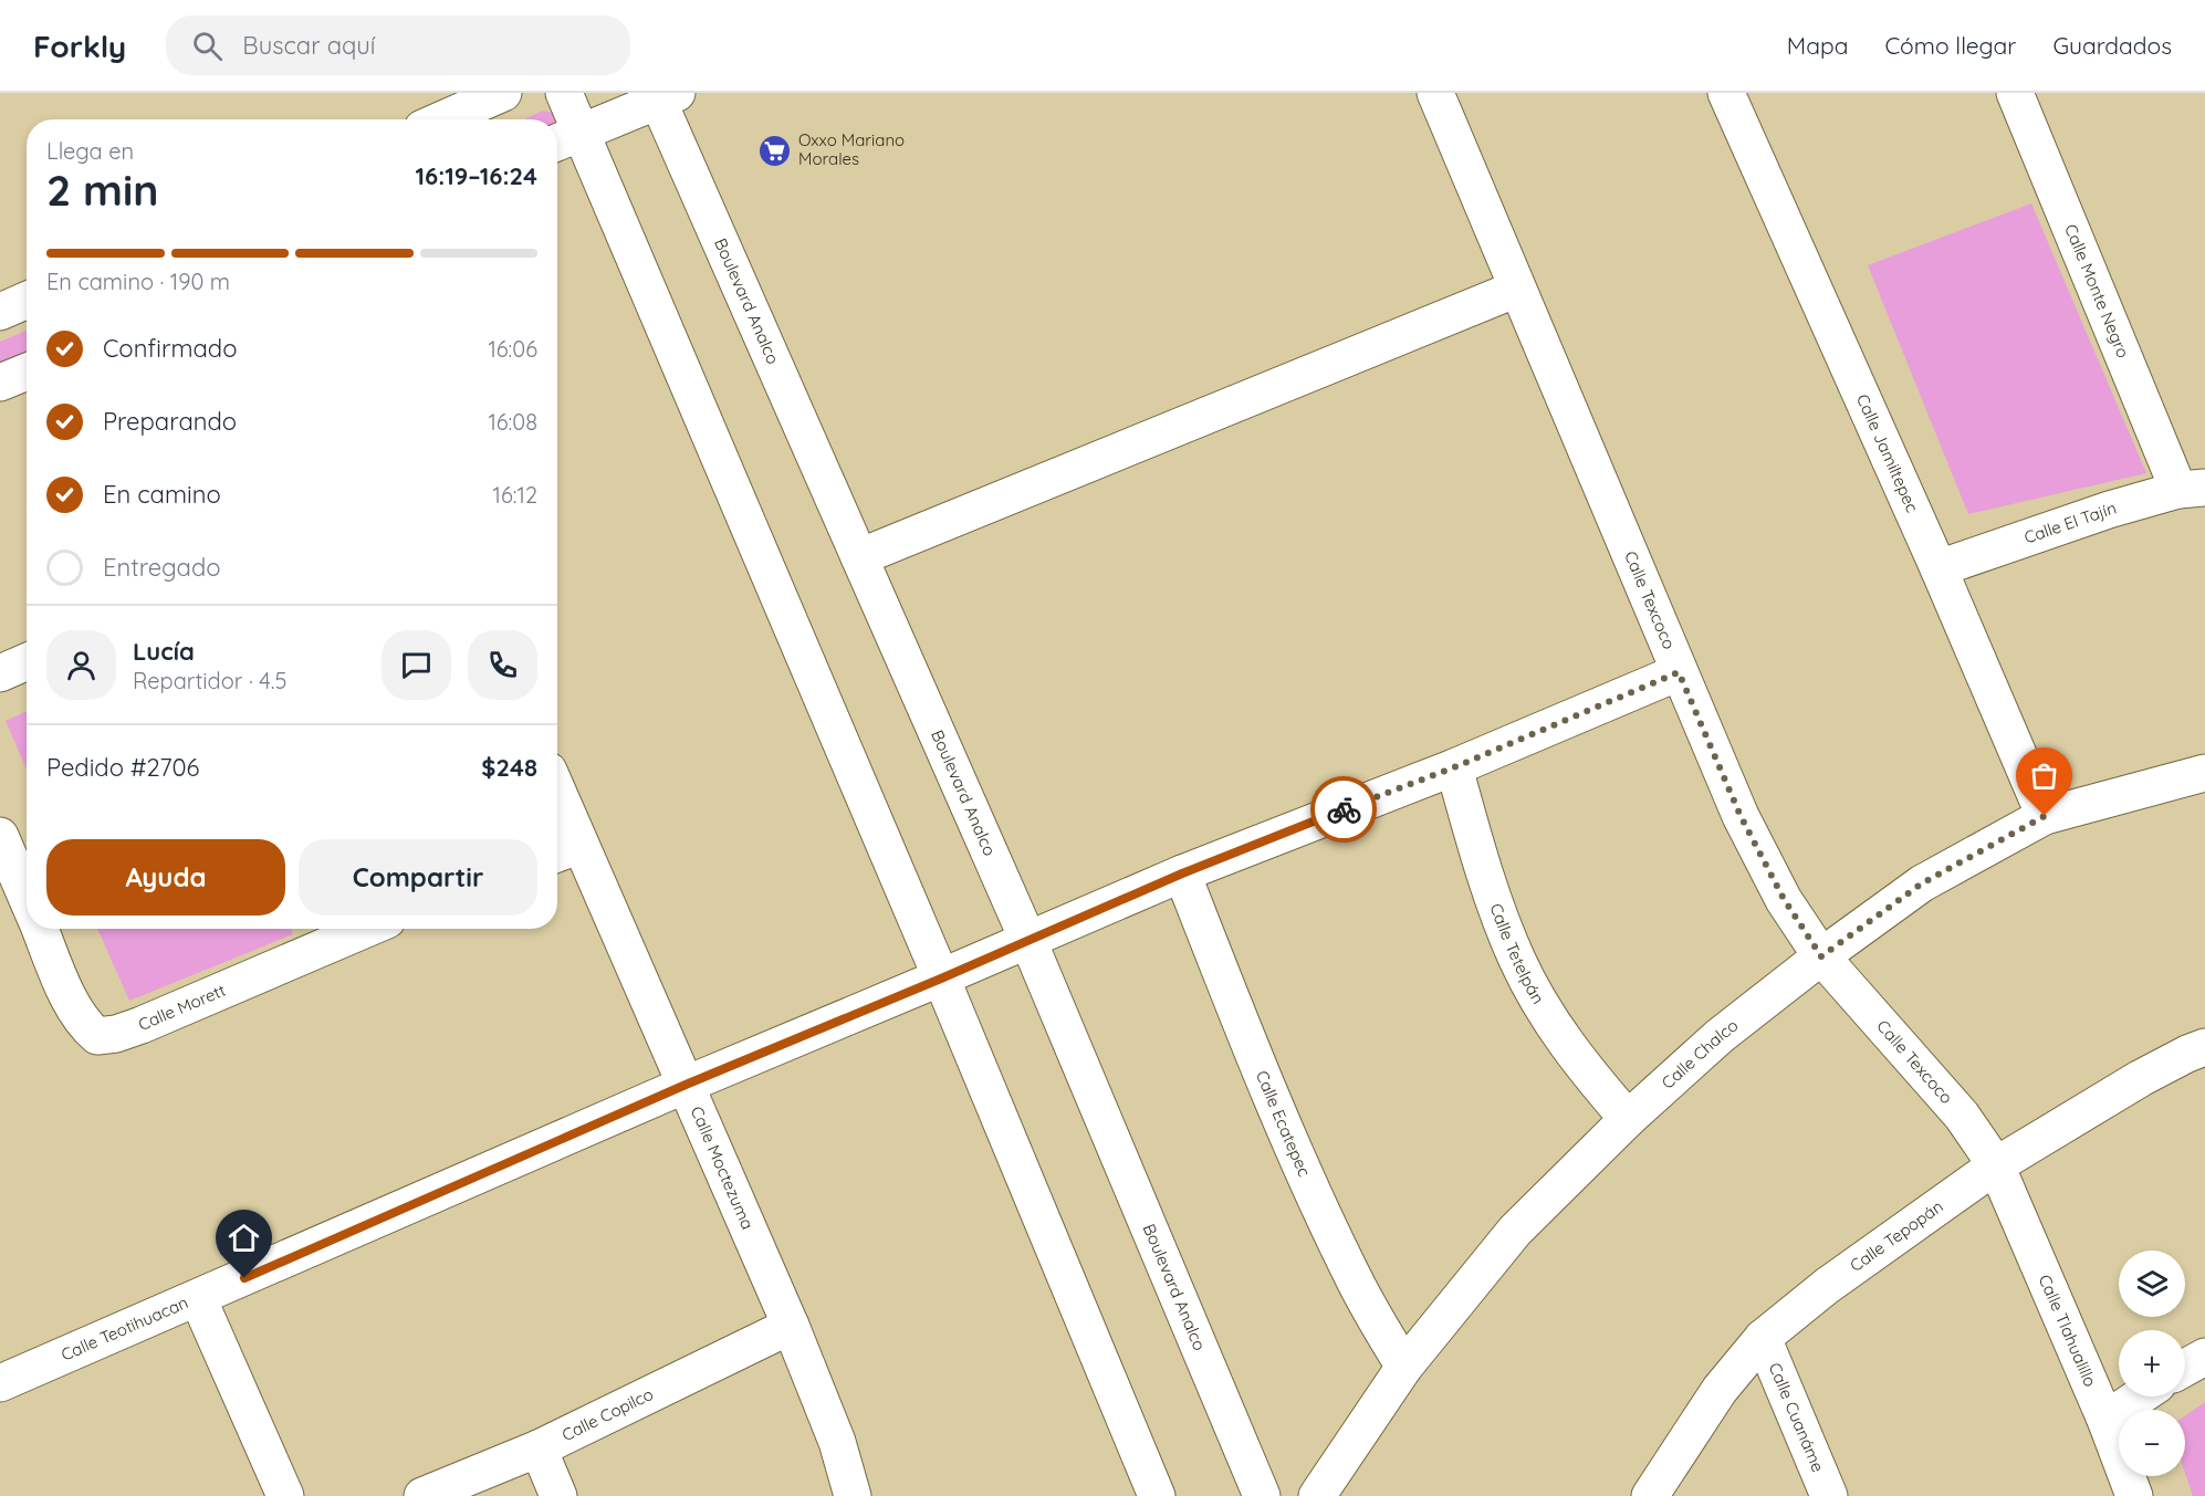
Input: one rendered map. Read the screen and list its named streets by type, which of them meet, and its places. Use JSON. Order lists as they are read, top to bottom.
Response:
{
  "streets": {
    "street": [
      "Calle Monte Negro",
      "Boulevard Analco",
      "Calle Jamiltepec",
      "Calle El Tajín",
      "Calle Texcoco",
      "Calle Tetelpán",
      "Calle Morett",
      "Calle Chalco",
      "Calle Ecatepec",
      "Calle Moctezuma",
      "Calle Tepopán",
      "Calle Teotihuacan",
      "Calle Tlahualillo",
      "Calle Copilco",
      "Calle Cuanáme"
    ]
  },
  "crossings": [
    ["Calle Monte Negro", "Calle El Tajín"],
    ["Boulevard Analco", "Calle Teotihuacan"],
    ["Calle Jamiltepec", "Calle El Tajín"],
    ["Calle Jamiltepec", "Calle Chalco"],
    ["Calle Texcoco", "Calle Chalco"],
    ["Calle Texcoco", "Calle Tepopán"],
    ["Calle Texcoco", "Calle Teotihuacan"],
    ["Calle Texcoco", "Calle Tlahualillo"],
    ["Calle Tetelpán", "Calle Chalco"],
    ["Calle Tetelpán", "Calle Teotihuacan"],
    ["Calle Chalco", "Calle Ecatepec"],
    ["Calle Ecatepec", "Calle Teotihuacan"],
    ["Calle Moctezuma", "Calle Teotihuacan"],
    ["Calle Moctezuma", "Calle Copilco"],
    ["Calle Tepopán", "Calle Tlahualillo"],
    ["Calle Tepopán", "Calle Cuanáme"]
  ],
  "places": {
    "supermarket": ["Oxxo Mariano Morales"]
  },
  "page": {
    "header": "Forkly",
    "search": "Buscar aquí",
    "nav": ["Mapa", "Cómo llegar", "Guardados"],
    "heading": ["2 min", "Llega en", "16:19–16:24"],
    "panel": [
      "Lucía",
      "Repartidor · 4.5",
      "Pedido #2706",
      "$248"
    ],
    "bar": "En camino · 190 m",
    "list": [
      ["Confirmado", "16:06"],
      ["Preparando", "16:08"],
      ["En camino", "16:12"],
      "Entregado"
    ],
    "buttons": ["Ayuda", "Compartir"],
    "map_buttons": ["+", "−"]
  }
}
